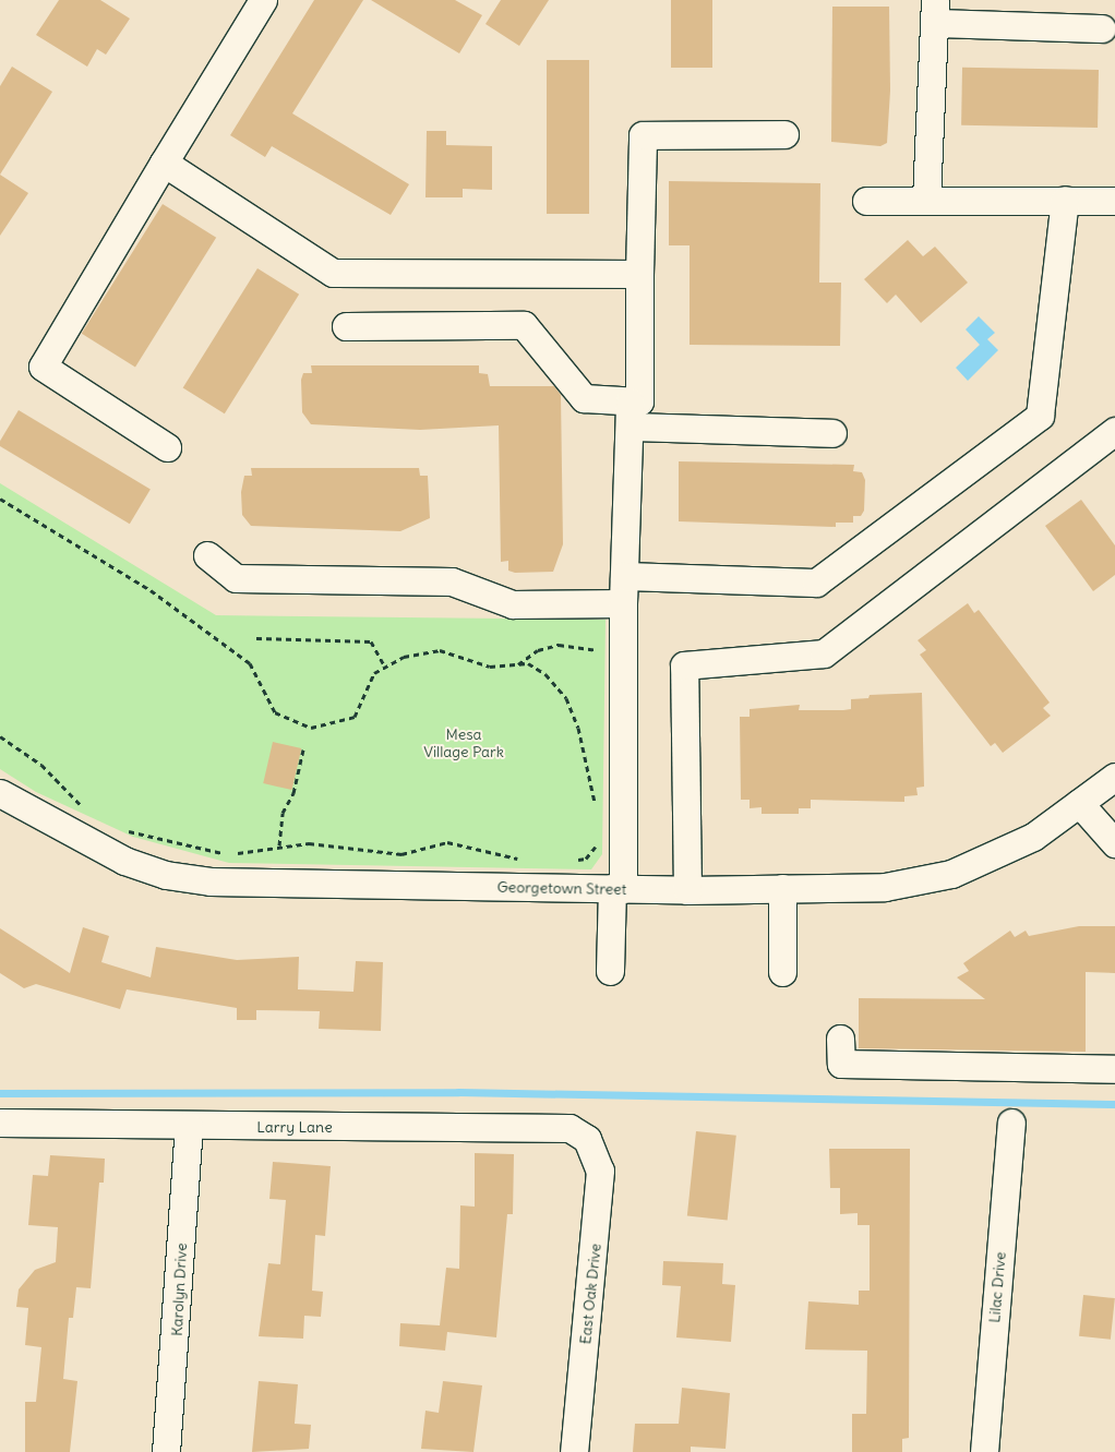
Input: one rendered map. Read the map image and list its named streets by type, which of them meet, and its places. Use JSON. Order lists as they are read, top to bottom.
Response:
{
  "streets": {
    "street": [
      "Georgetown Street",
      "Larry Lane",
      "Lilac Drive",
      "Karolyn Drive",
      "East Oak Drive"
    ]
  },
  "crossings": [
    ["Larry Lane", "Karolyn Drive"],
    ["Larry Lane", "East Oak Drive"]
  ],
  "parks": ["Mesa Village Park"]
}
